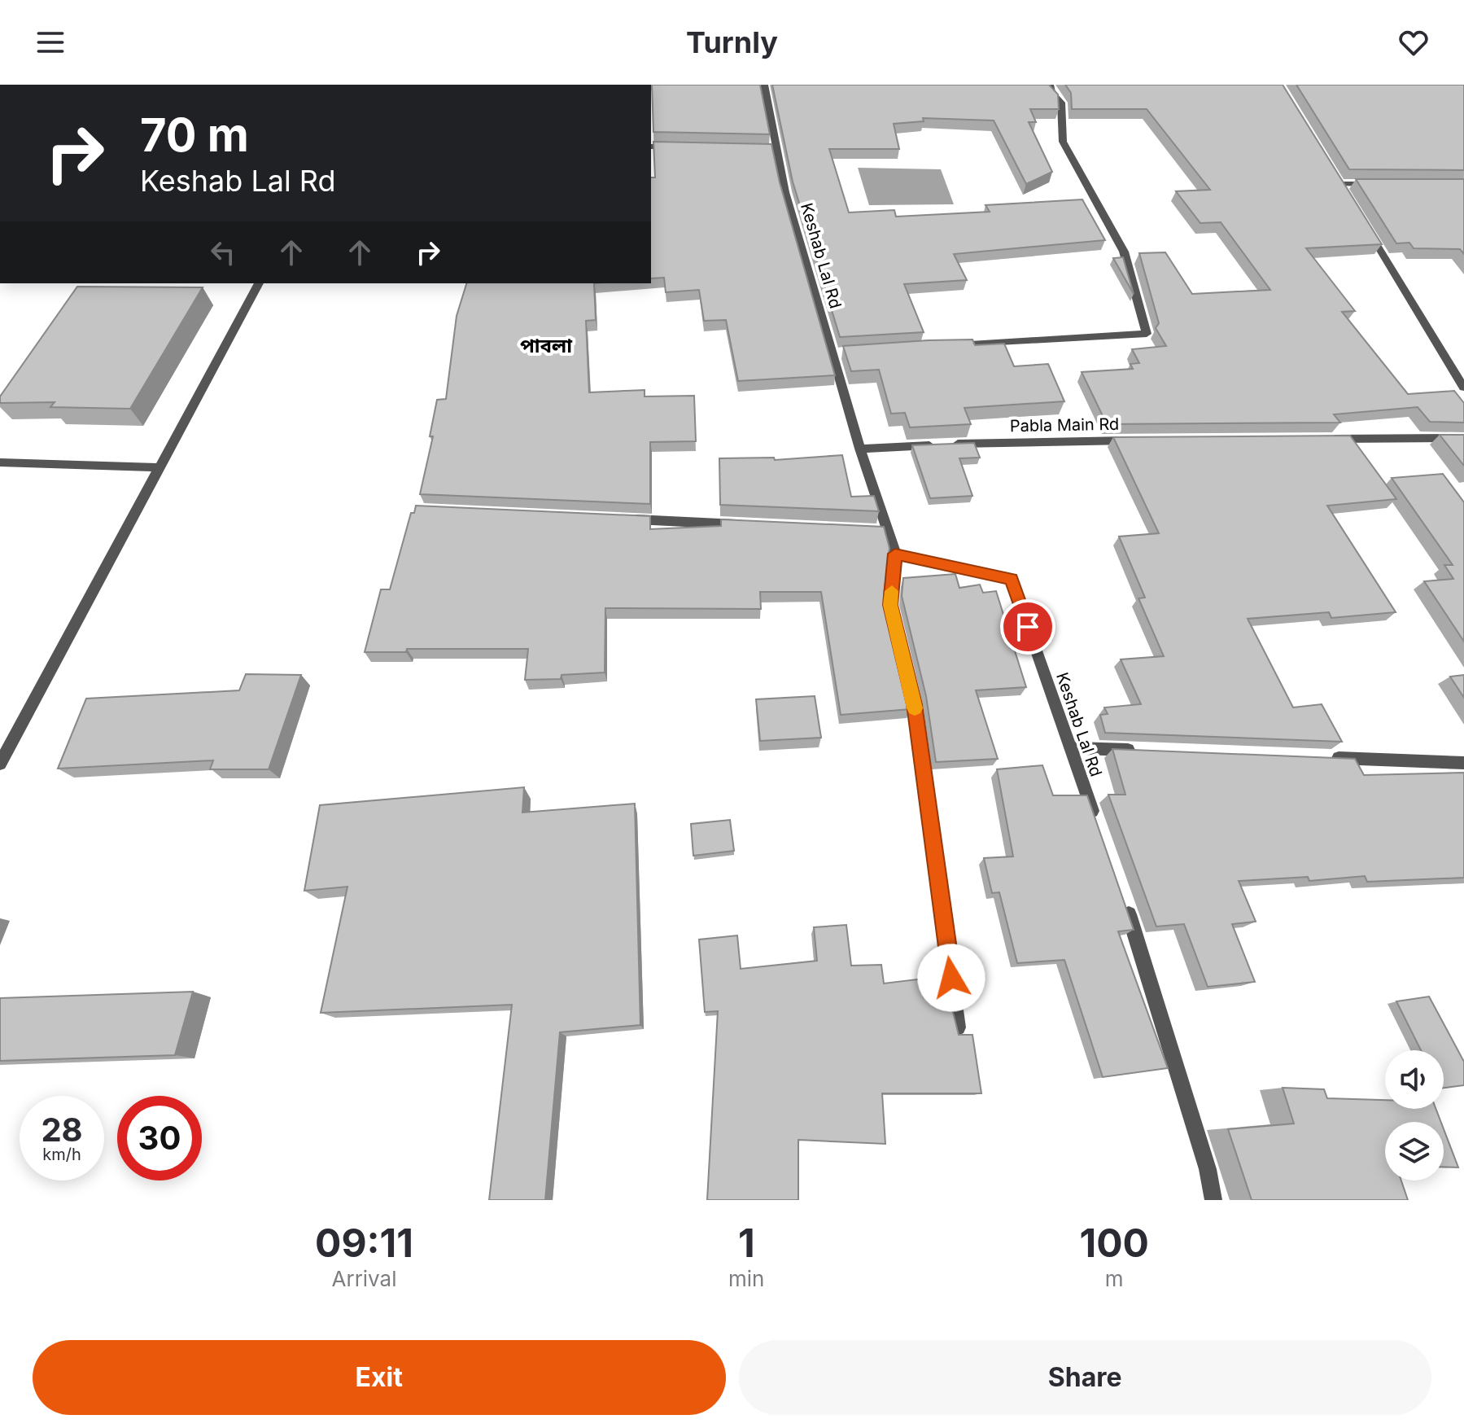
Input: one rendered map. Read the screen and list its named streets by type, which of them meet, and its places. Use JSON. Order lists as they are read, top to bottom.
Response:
{
  "streets": {
    "street": ["Keshab Lal Rd", "Pabla Main Rd"]
  },
  "crossings": [
    ["Keshab Lal Rd", "Pabla Main Rd"]
  ],
  "districts": ["পাবলা"],
  "page": {
    "header": "Turnly",
    "turn": ["70 m", "Keshab Lal Rd"],
    "speed": "28 km/h",
    "limit": "30",
    "eta": [
      "09:11",
      "Arrival",
      "1",
      "min",
      "100",
      "m"
    ],
    "buttons": ["Exit", "Share"]
  }
}
